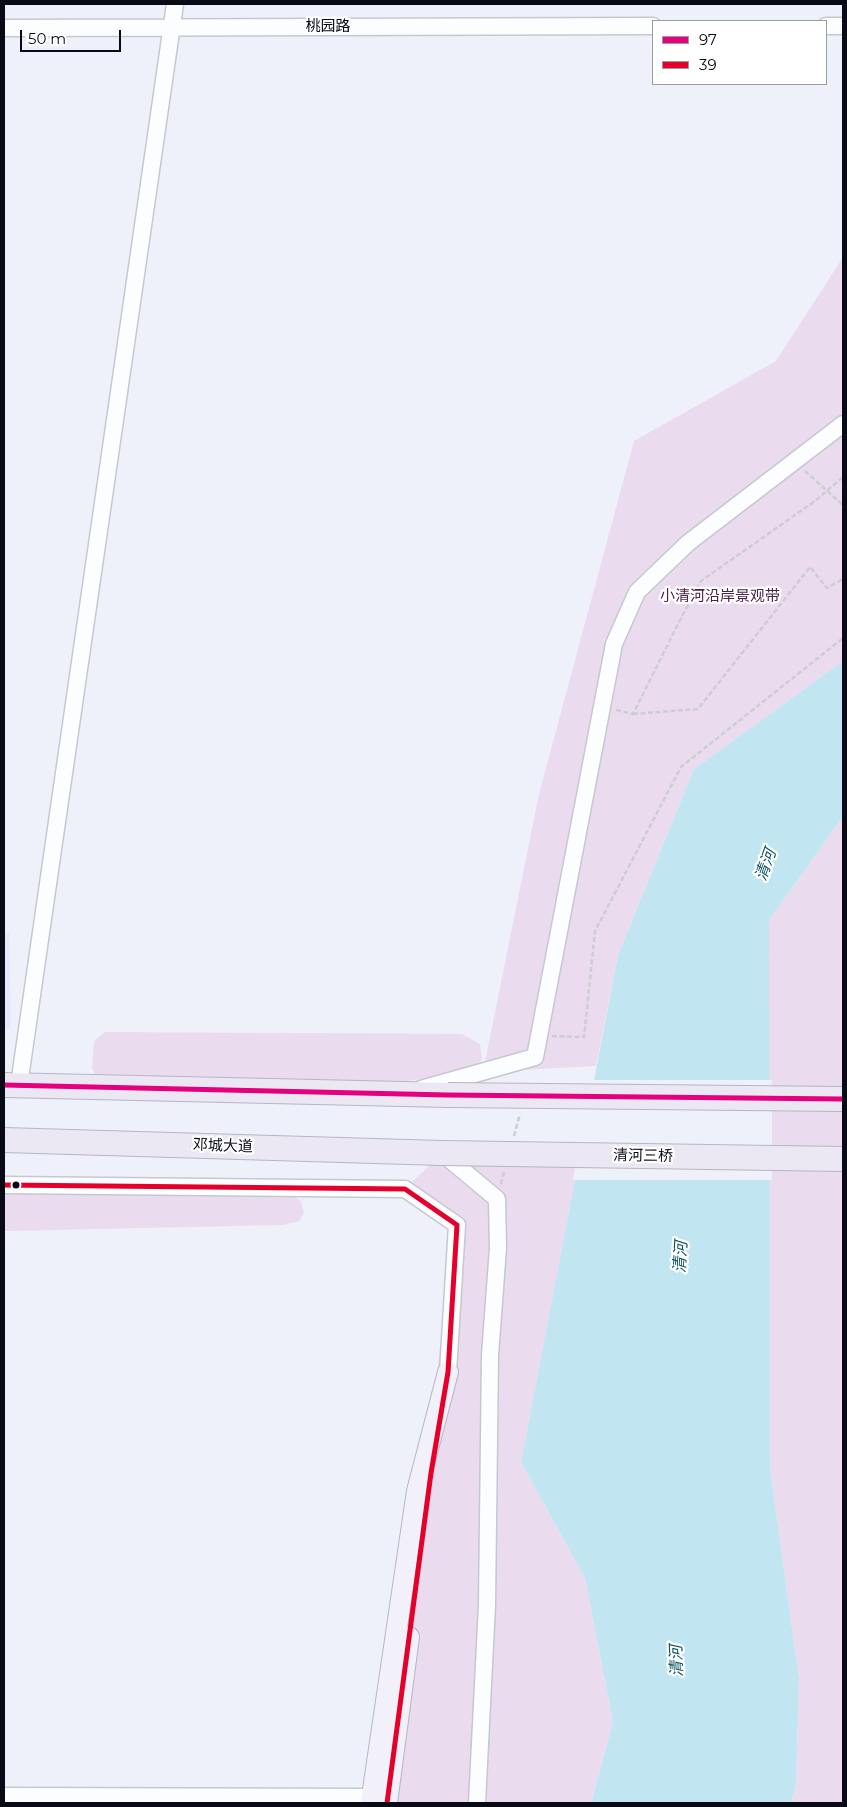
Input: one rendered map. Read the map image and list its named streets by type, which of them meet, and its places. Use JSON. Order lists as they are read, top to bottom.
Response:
{
  "streets": {
    "highway": ["邓城大道", "清河三桥"],
    "street": ["桃园路"]
  },
  "crossings": [
    ["邓城大道", "清河三桥"]
  ],
  "water": ["清河"],
  "parks": ["小清河沿岸景观带"],
  "lines": ["transit line 97", "transit line 39"],
  "legend": ["97", "39"],
  "scale_bar": "50 m"
}
